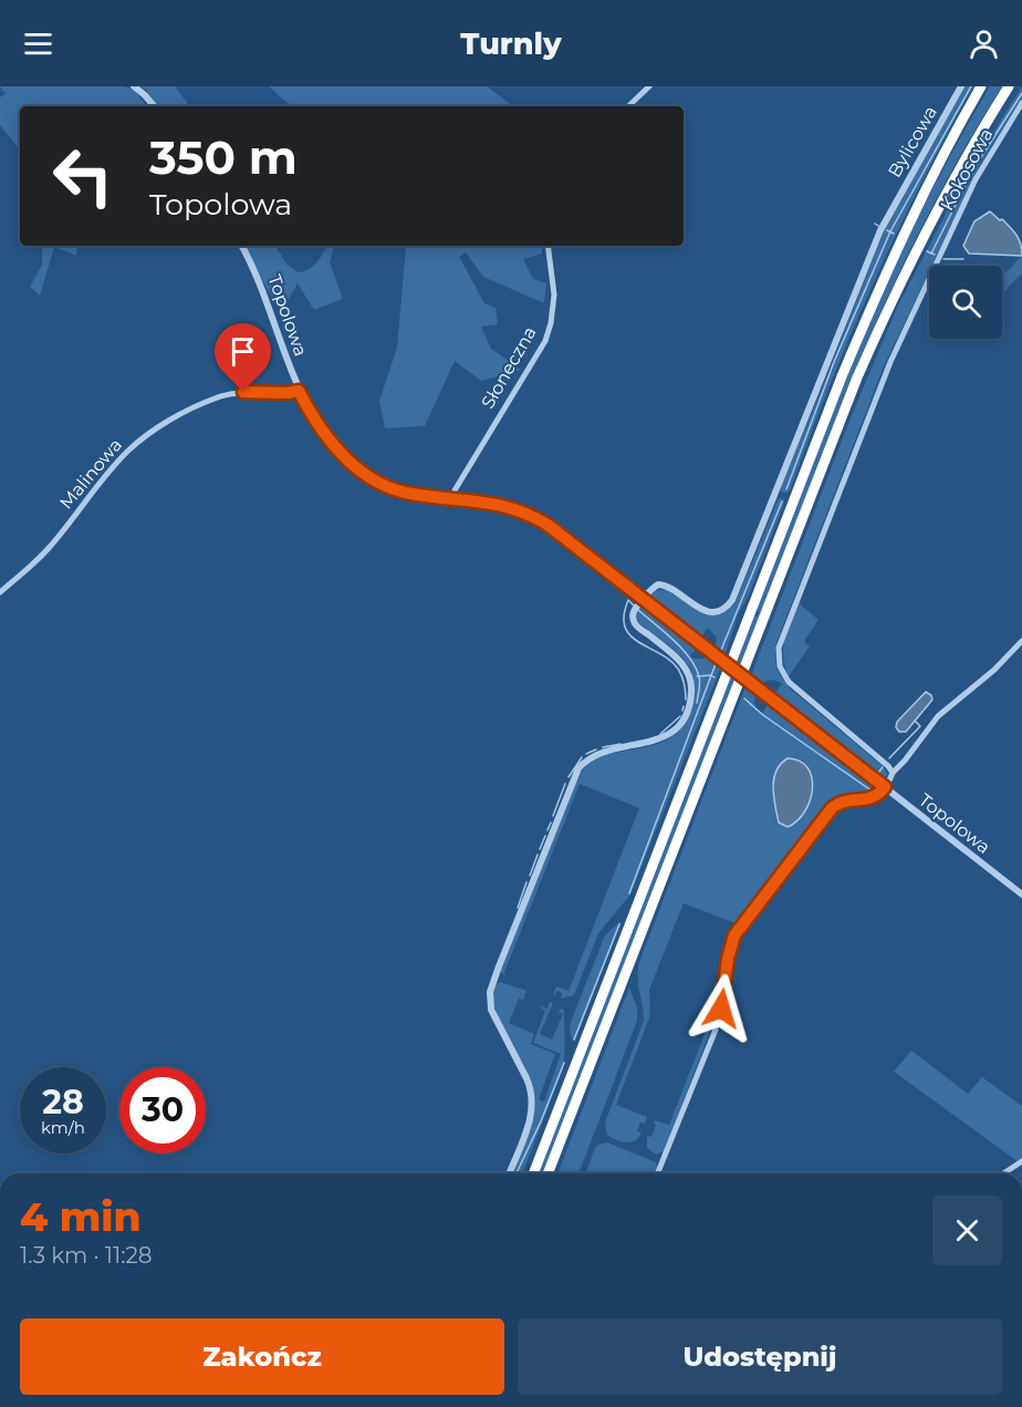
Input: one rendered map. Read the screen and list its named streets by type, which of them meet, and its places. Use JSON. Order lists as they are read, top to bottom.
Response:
{
  "streets": {
    "street": [
      "Bylicowa",
      "Kokosowa",
      "Topolowa",
      "Słoneczna",
      "Malinowa"
    ]
  },
  "crossings": [
    ["Bylicowa", "Topolowa"],
    ["Topolowa", "Słoneczna"],
    ["Topolowa", "Malinowa"]
  ],
  "page": {
    "header": "Turnly",
    "turn": ["350 m", "Topolowa"],
    "speed": "28 km/h",
    "limit": "30",
    "heading": ["4 min", "1.3 km · 11:28"],
    "buttons": ["Zakończ", "Udostępnij"]
  }
}
